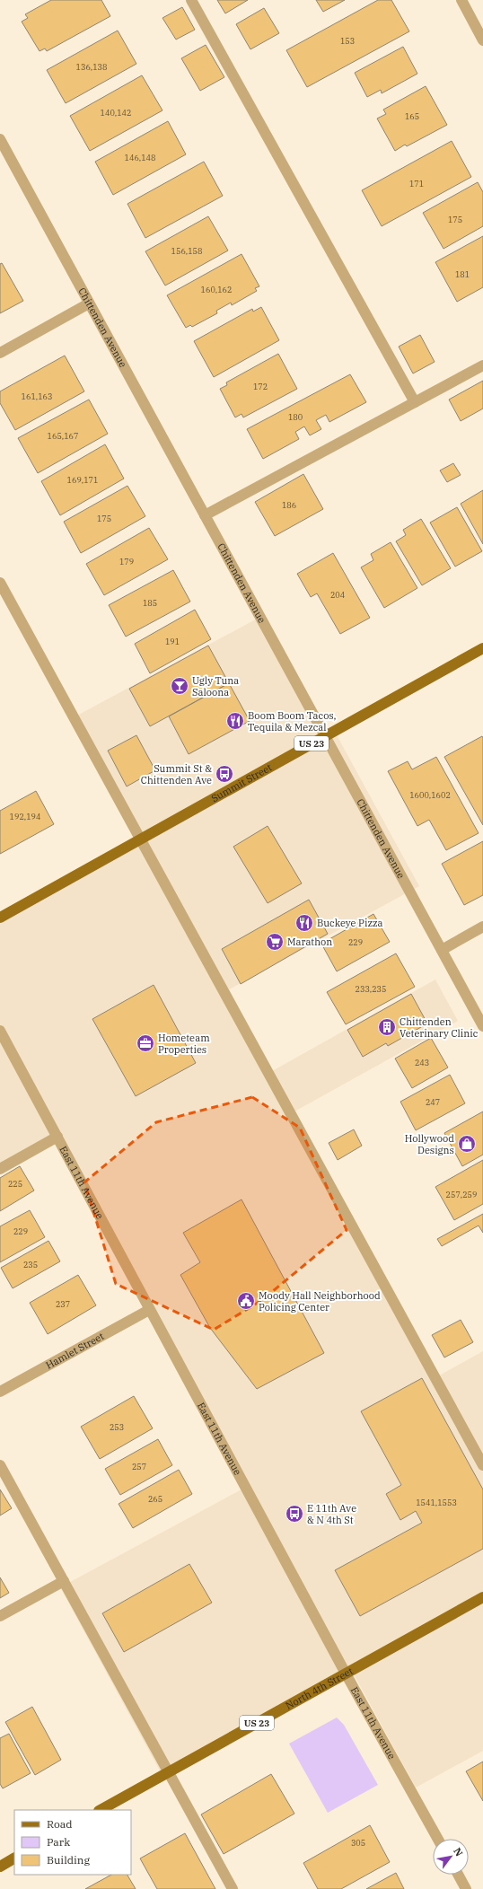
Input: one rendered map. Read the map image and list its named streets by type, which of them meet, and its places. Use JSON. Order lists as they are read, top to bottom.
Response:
{
  "streets": {
    "main road": ["US 23", "Summit Street", "North 4th Street"],
    "street": ["Chittenden Avenue", "East 11th Avenue", "Hamlet Street"]
  },
  "crossings": [
    ["Chittenden Avenue", "Summit Street"],
    ["East 11th Avenue", "Hamlet Street"],
    ["East 11th Avenue", "North 4th Street"]
  ],
  "places": {
    "bar": ["Ugly Tuna Saloona"],
    "restaurant": ["Boom Boom Tacos, Tequila & Mezcal", "Buckeye Pizza"],
    "bus stop": ["Summit St & Chittenden Ave", "E 11th Ave & N 4th St"],
    "supermarket": ["Marathon"],
    "building": ["Chittenden Veterinary Clinic"],
    "office": ["Hometeam Properties"],
    "shop": ["Hollywood Designs"],
    "public building": ["Moody Hall Neighborhood Policing Center"]
  },
  "house_numbers": [
    "153",
    "136,138",
    "140,142",
    "165",
    "146,148",
    "171",
    "175",
    "156,158",
    "181",
    "160,162",
    "172",
    "161,163",
    "180",
    "165,167",
    "169,171",
    "186",
    "175",
    "179",
    "204",
    "185",
    "191",
    "1600,1602",
    "192,194",
    "229",
    "233,235",
    "243",
    "247",
    "225",
    "257,259",
    "229",
    "235",
    "237",
    "253",
    "257",
    "265",
    "1541,1553",
    "305"
  ],
  "legend": ["Road", "Park", "Building"],
  "north": "top right"
}
